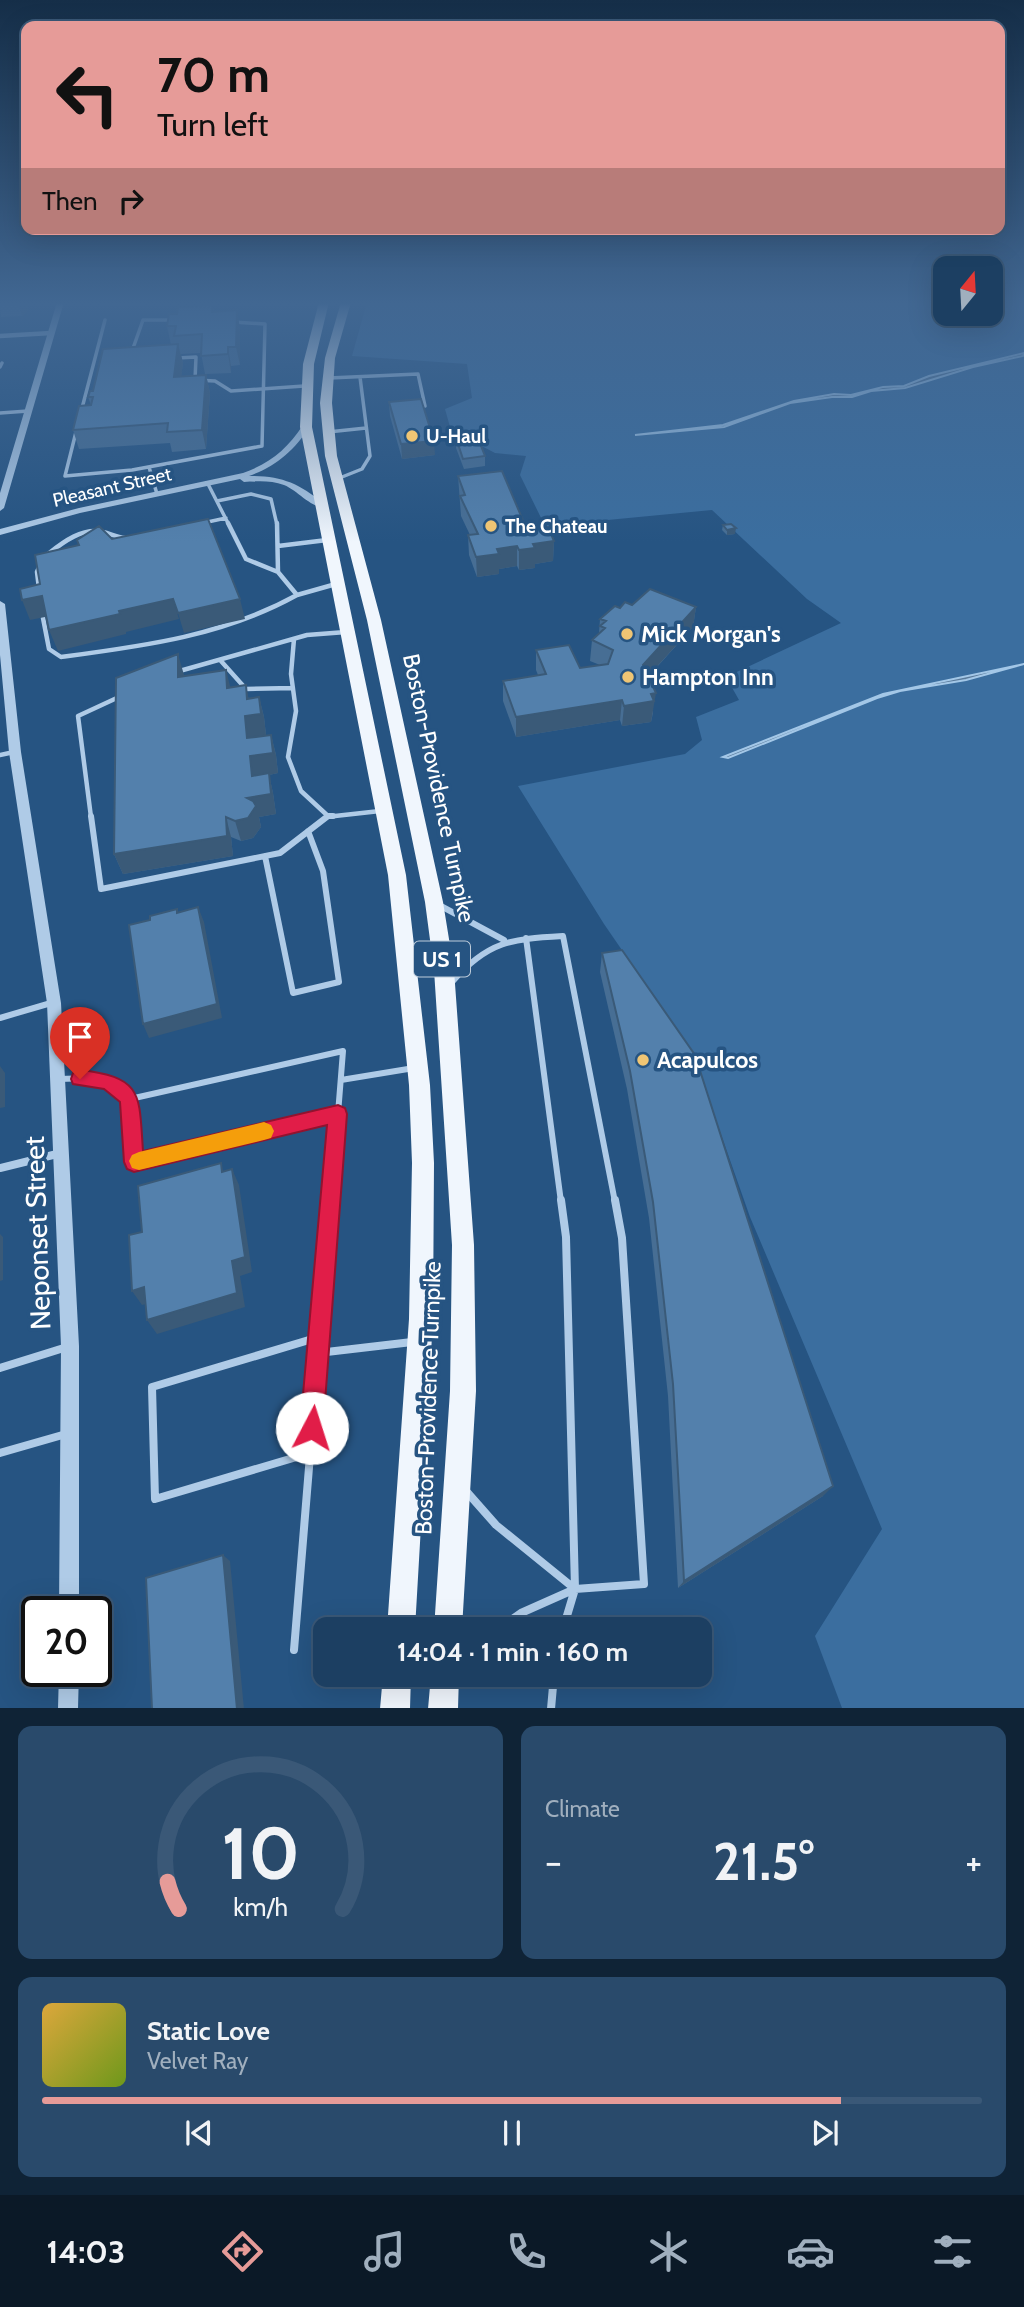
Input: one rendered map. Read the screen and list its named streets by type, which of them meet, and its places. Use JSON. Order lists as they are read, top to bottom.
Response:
{
  "streets": {
    "main road": ["Boston-Providence Turnpike", "US 1"],
    "street": ["Pleasant Street", "Neponset Street"]
  },
  "crossings": [
    ["Pleasant Street", "Boston-Providence Turnpike"]
  ],
  "places": [
    "U-Haul",
    "The Chateau",
    "Mick Morgan's",
    "Hampton Inn",
    "Acapulcos"
  ],
  "north": "top",
  "page": {
    "turn": ["70 m", "Turn left"],
    "then": "Then",
    "limit": "20",
    "trip": "14:04 · 1 min · 160 m",
    "tile": "Climate",
    "heat": ["−", "21.5°", "+"],
    "song": ["Static Love", "Velvet Ray"],
    "tabs": "14:03",
    "gauge": ["10", "km/h"]
  }
}
